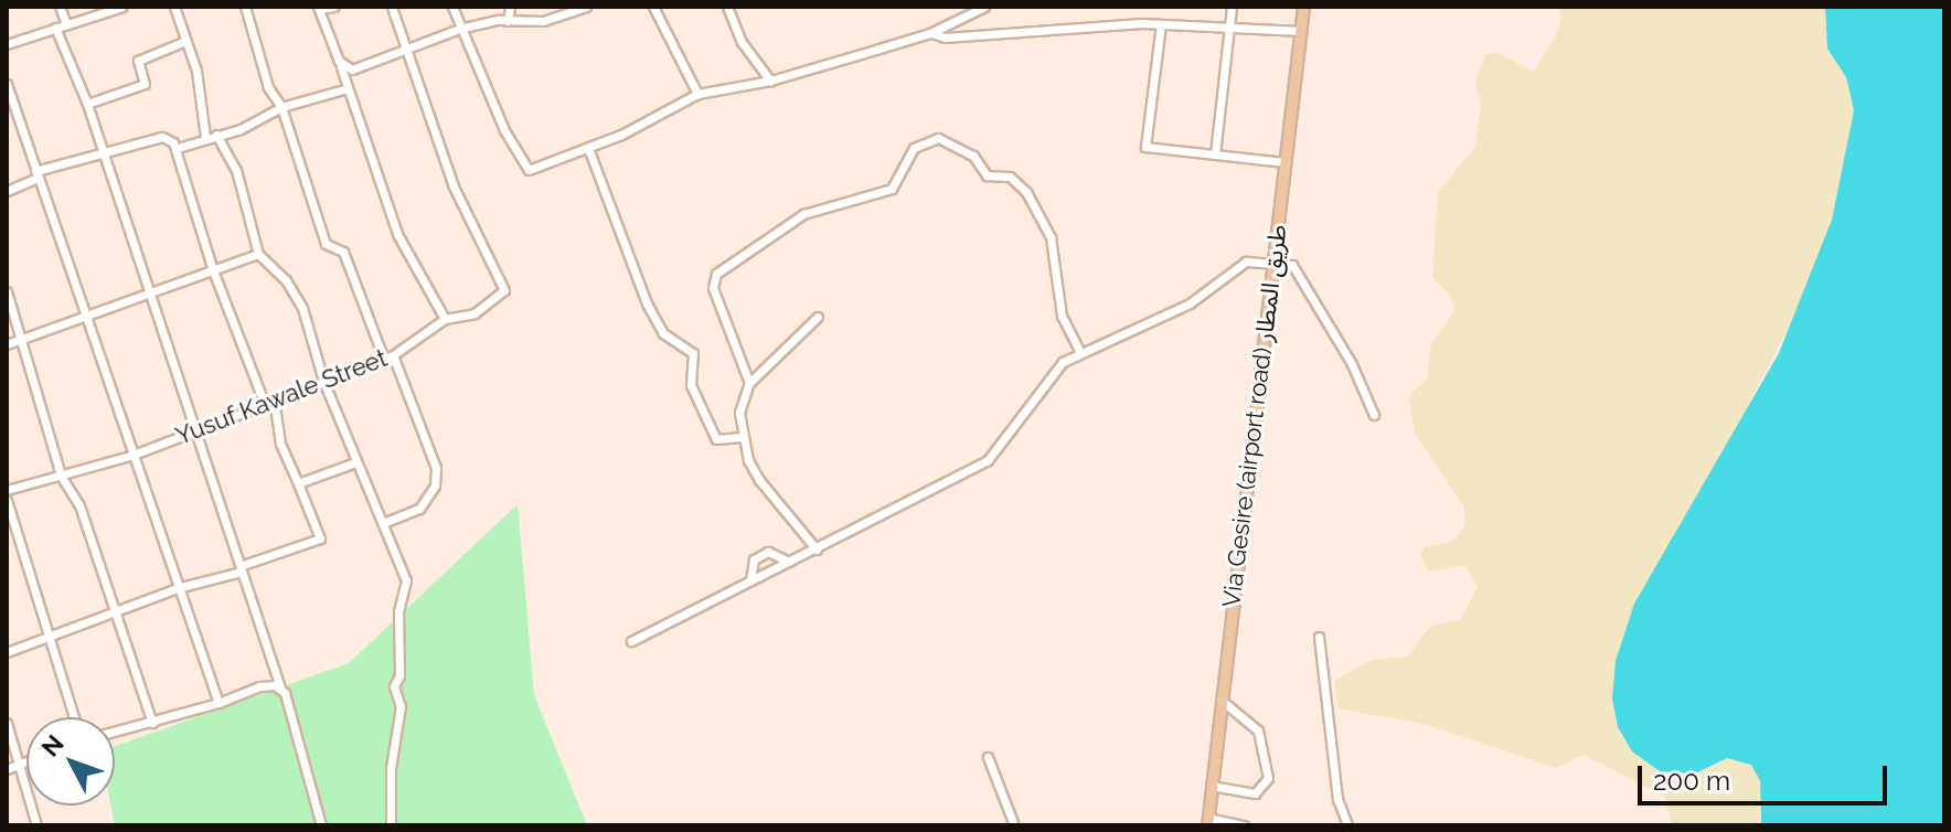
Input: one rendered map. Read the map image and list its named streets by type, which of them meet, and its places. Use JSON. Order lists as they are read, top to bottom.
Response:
{
  "streets": {
    "main road": ["Via Gesire (airport road) طريق المطار"],
    "street": ["Yusuf Kawale Street"]
  },
  "scale_bar": "200 m",
  "north": "top left"
}
